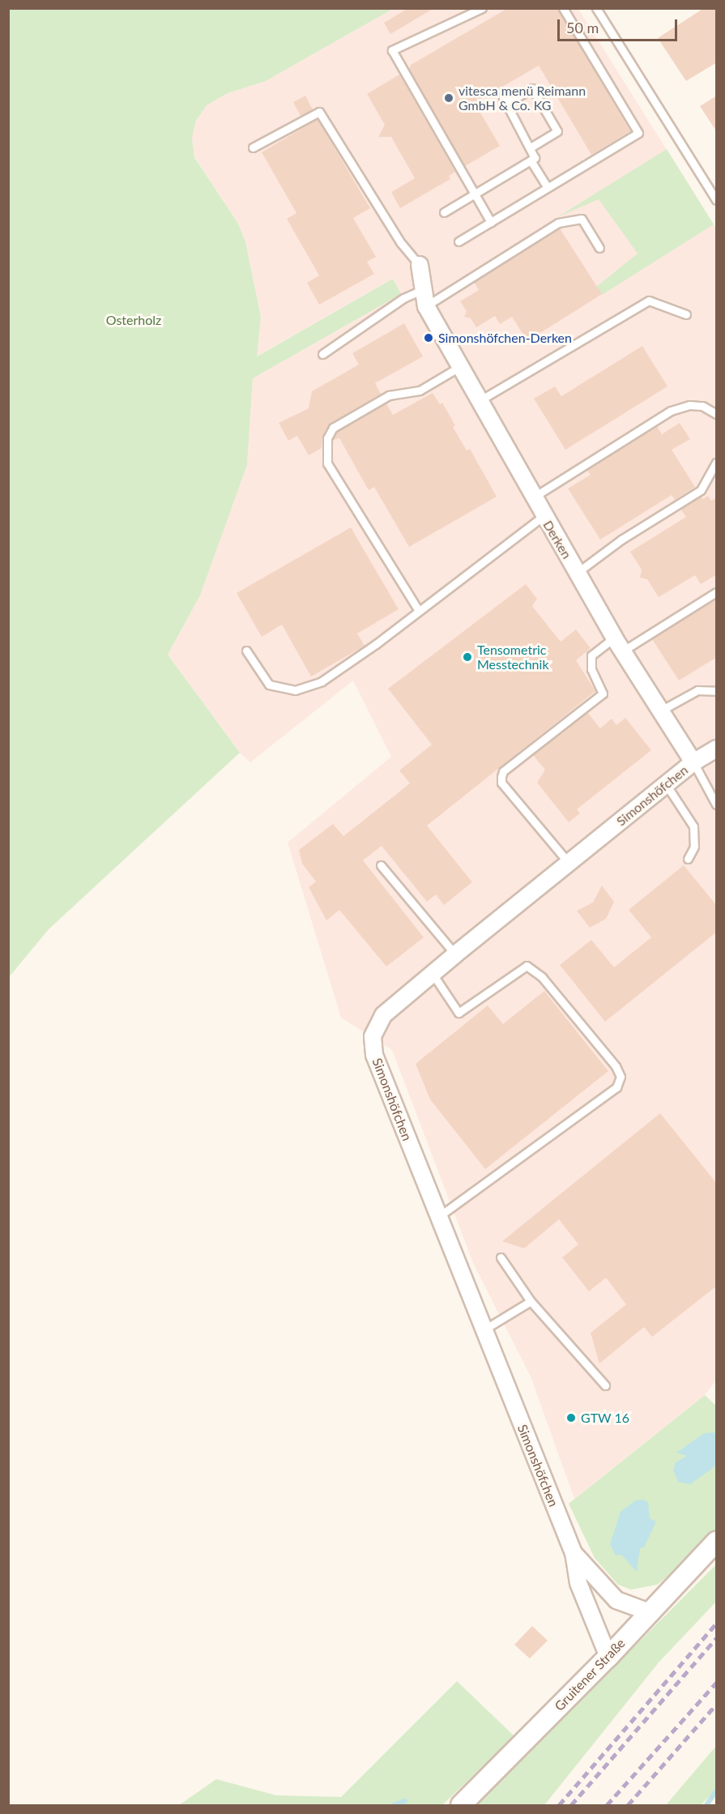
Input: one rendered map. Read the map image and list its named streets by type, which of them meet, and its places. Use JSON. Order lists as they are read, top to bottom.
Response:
{
  "streets": {
    "street": ["Derken", "Simonshöfchen", "Gruitener Straße"]
  },
  "crossings": [
    ["Derken", "Simonshöfchen"],
    ["Simonshöfchen", "Gruitener Straße"]
  ],
  "parks": ["Osterholz"],
  "places": [
    "vitesca menü Reimann GmbH & Co. KG",
    "Simonshöfchen-Derken",
    "Tensometric Messtechnik",
    "GTW 16"
  ],
  "scale_bar": "50 m"
}
